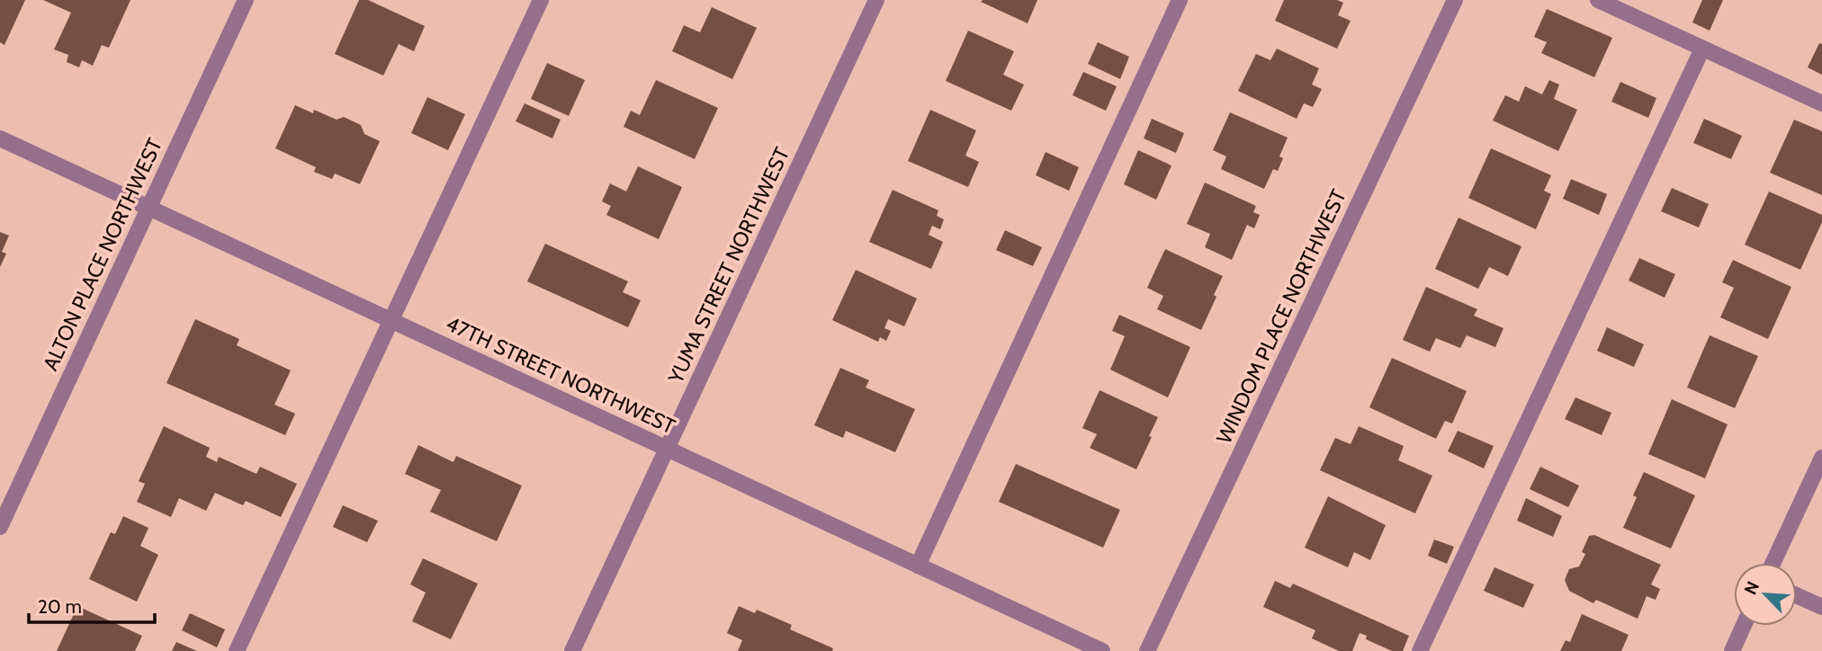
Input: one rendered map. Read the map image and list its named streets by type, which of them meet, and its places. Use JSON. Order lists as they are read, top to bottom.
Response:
{
  "streets": {
    "street": [
      "ALTON PLACE NORTHWEST",
      "YUMA STREET NORTHWEST",
      "WINDOM PLACE NORTHWEST",
      "47TH STREET NORTHWEST"
    ]
  },
  "crossings": [
    ["ALTON PLACE NORTHWEST", "47TH STREET NORTHWEST"],
    ["YUMA STREET NORTHWEST", "47TH STREET NORTHWEST"]
  ],
  "scale_bar": "20 m",
  "north": "top left"
}
